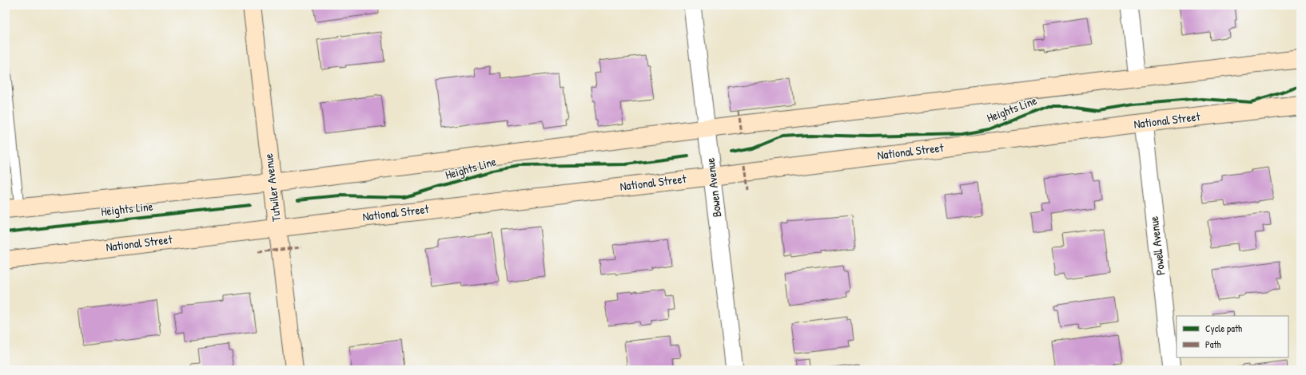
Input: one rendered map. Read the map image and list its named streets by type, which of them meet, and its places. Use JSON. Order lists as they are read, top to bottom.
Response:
{
  "streets": {
    "main road": ["National Street", "Tutwiler Avenue"],
    "street": ["Bowen Avenue", "Powell Avenue"],
    "cycle path": ["Heights Line"]
  },
  "crossings": [
    ["National Street", "Tutwiler Avenue"],
    ["National Street", "Bowen Avenue"],
    ["National Street", "Powell Avenue"]
  ],
  "legend": ["Cycle path", "Path"]
}
